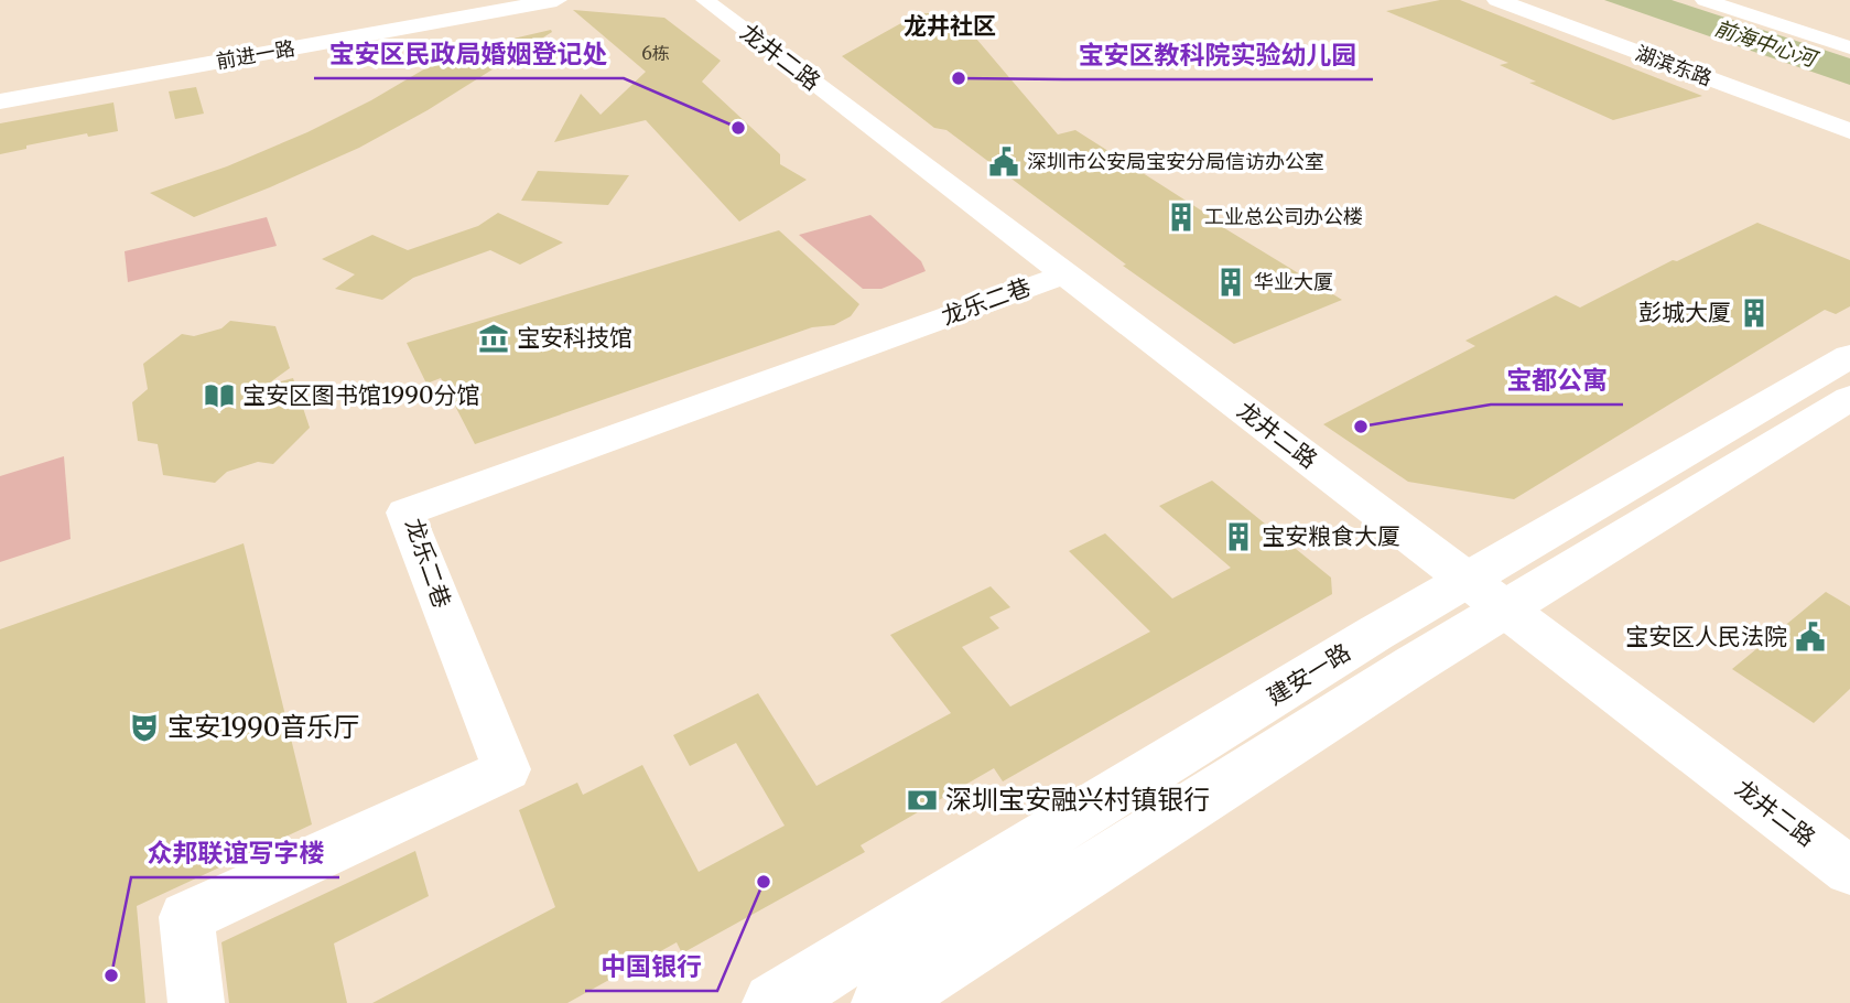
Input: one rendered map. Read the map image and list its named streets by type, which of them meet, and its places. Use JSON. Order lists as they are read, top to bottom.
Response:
{
  "streets": {
    "main road": ["前进一路", "湖滨东路", "建安一路"],
    "street": ["龙井二路", "龙乐二巷"]
  },
  "crossings": [
    ["龙井二路", "龙乐二巷"],
    ["龙井二路", "建安一路"]
  ],
  "districts": ["龙井社区"],
  "water": ["前海中心河"],
  "places": {
    "other": [
      "宝安区教科院实验幼儿园",
      "宝安区民政局婚姻登记处",
      "宝都公寓",
      "中国银行",
      "众邦联谊写字楼"
    ],
    "public building": ["深圳市公安局宝安分局信访办公室", "宝安区人民法院"],
    "building": [
      "工业总公司办公楼",
      "华业大厦",
      "彭城大厦",
      "宝安粮食大厦"
    ],
    "museum": ["宝安科技馆"],
    "library": ["宝安区图书馆1990分馆"],
    "theatre": ["宝安1990音乐厅"],
    "bank": ["深圳宝安融兴村镇银行"]
  },
  "house_numbers": ["6栋"]
}
